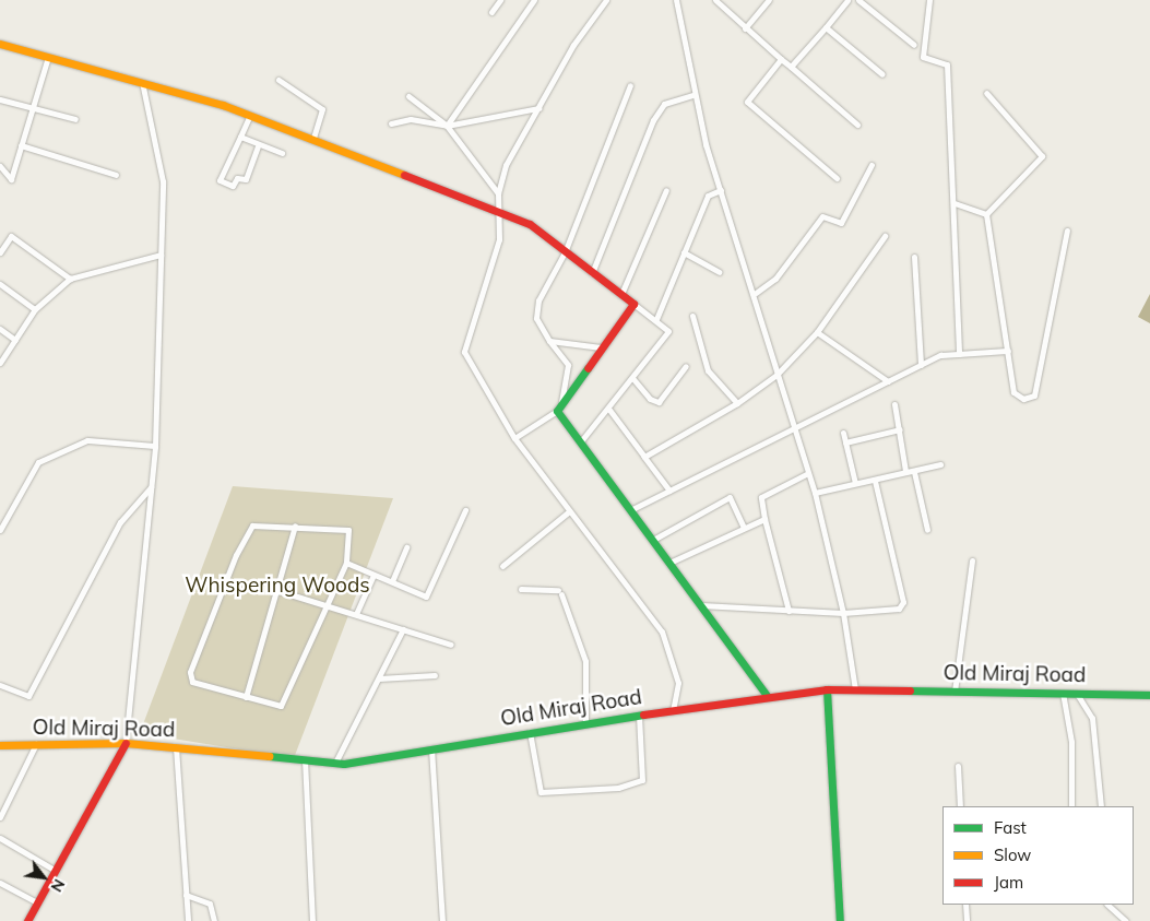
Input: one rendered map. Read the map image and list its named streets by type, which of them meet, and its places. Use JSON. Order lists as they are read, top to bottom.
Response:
{
  "streets": {
    "main road": ["Old Miraj Road"]
  },
  "parks": ["Whispering Woods"],
  "legend": ["Fast", "Slow", "Jam"],
  "north": "bottom right"
}
